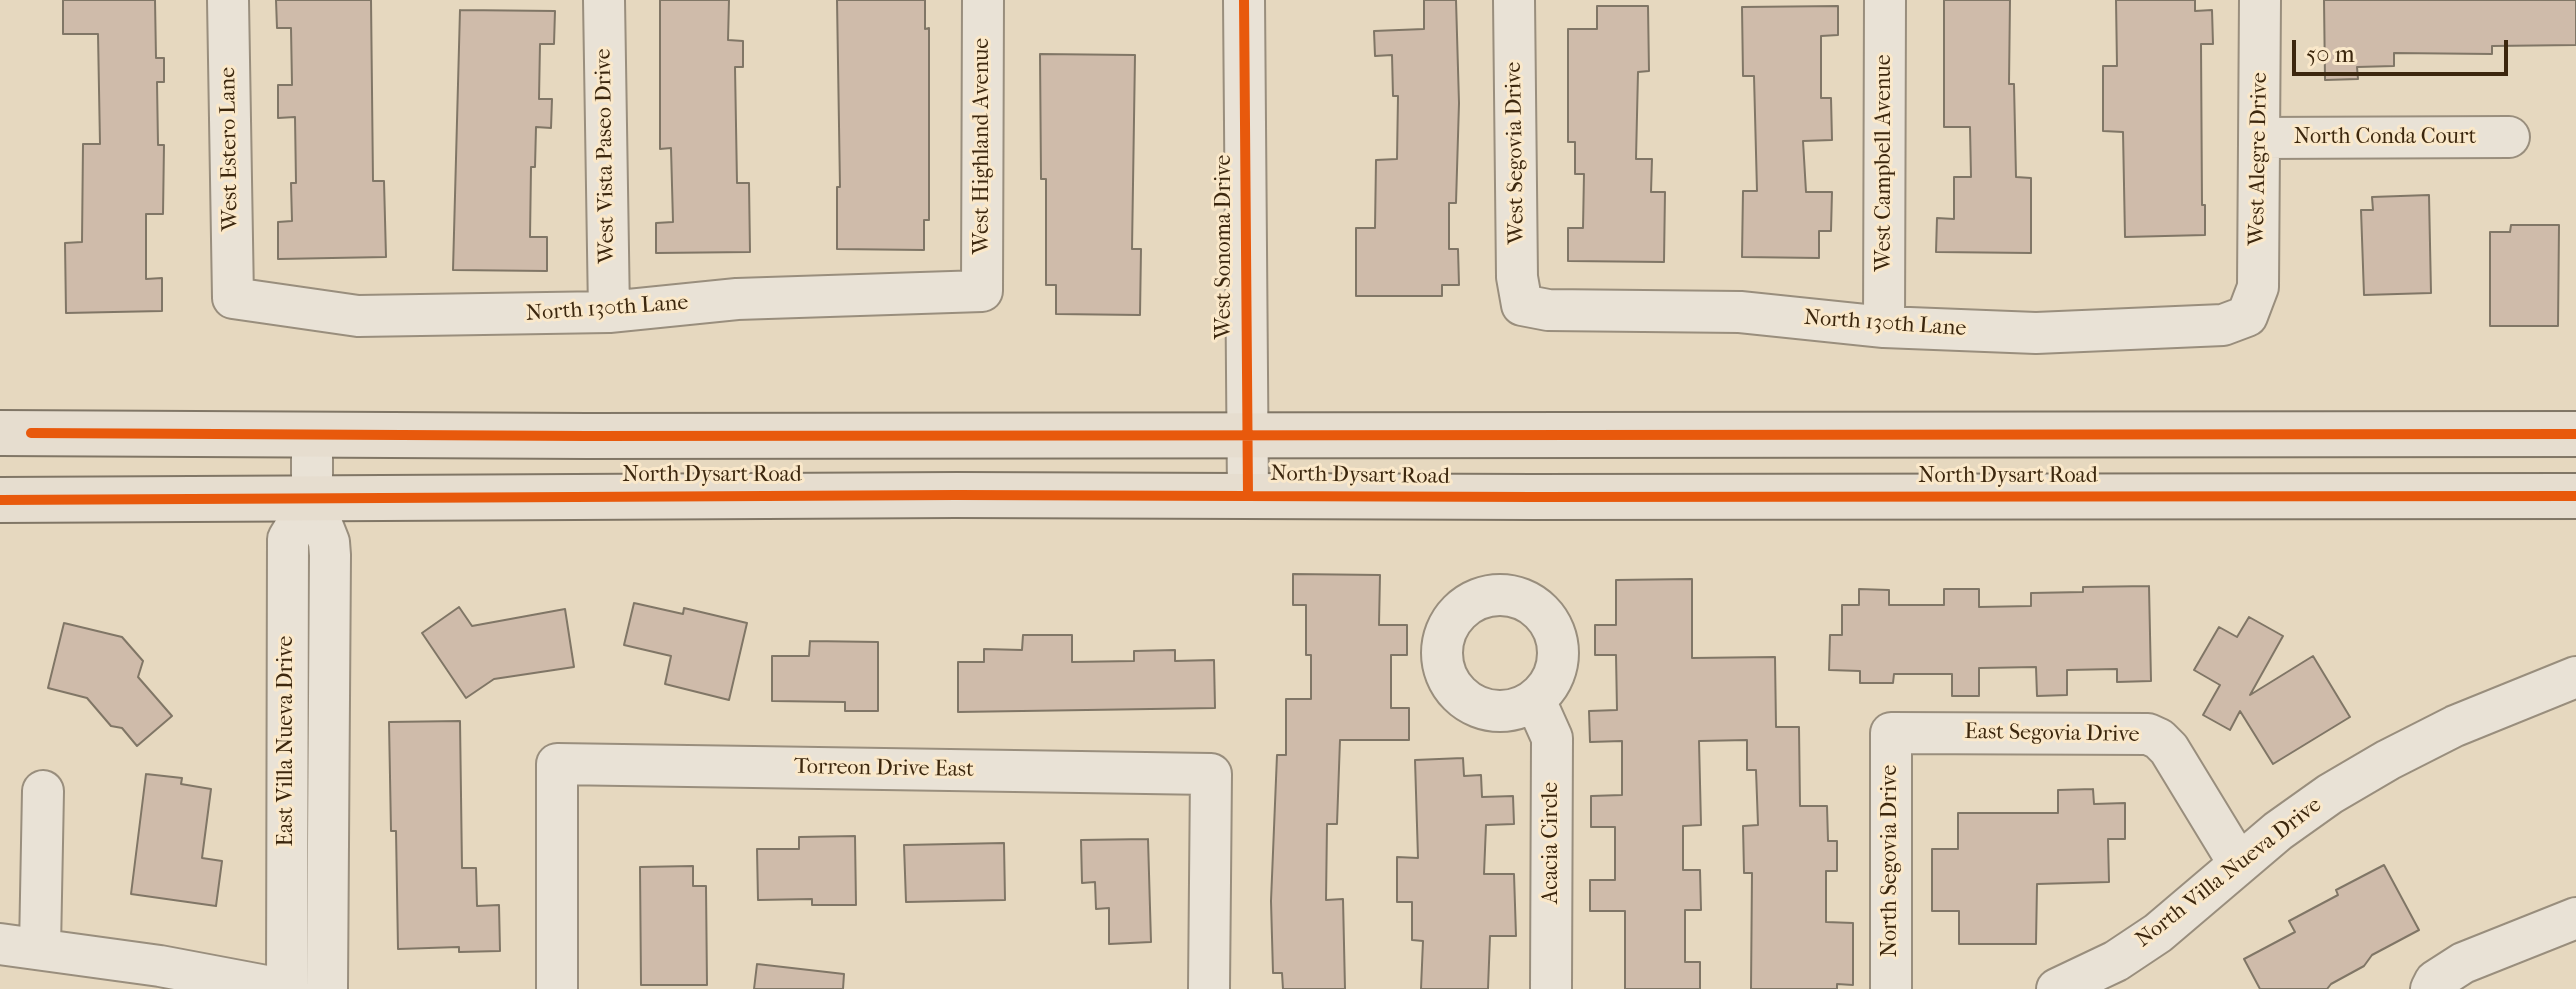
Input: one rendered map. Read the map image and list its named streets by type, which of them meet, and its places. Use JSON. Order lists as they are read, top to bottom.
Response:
{
  "streets": {
    "main road": ["North Dysart Road"],
    "street": [
      "North Conda Court",
      "West Highland Avenue",
      "West Estero Lane",
      "West Segovia Drive",
      "West Vista Paseo Drive",
      "West Alegre Drive",
      "West Campbell Avenue",
      "West Sonoma Drive",
      "North 130th Lane",
      "East Segovia Drive",
      "East Villa Nueva Drive",
      "Torreon Drive East",
      "Acacia Circle",
      "North Segovia Drive",
      "North Villa Nueva Drive"
    ]
  },
  "crossings": [
    ["North Conda Court", "West Alegre Drive"],
    ["West Highland Avenue", "North 130th Lane"],
    ["West Estero Lane", "North 130th Lane"],
    ["West Segovia Drive", "North 130th Lane"],
    ["West Vista Paseo Drive", "North 130th Lane"],
    ["West Alegre Drive", "North 130th Lane"],
    ["West Campbell Avenue", "North 130th Lane"],
    ["West Sonoma Drive", "North Dysart Road"],
    ["North Dysart Road", "East Villa Nueva Drive"],
    ["East Segovia Drive", "North Segovia Drive"],
    ["East Segovia Drive", "North Villa Nueva Drive"]
  ],
  "scale_bar": "50 m"
}
